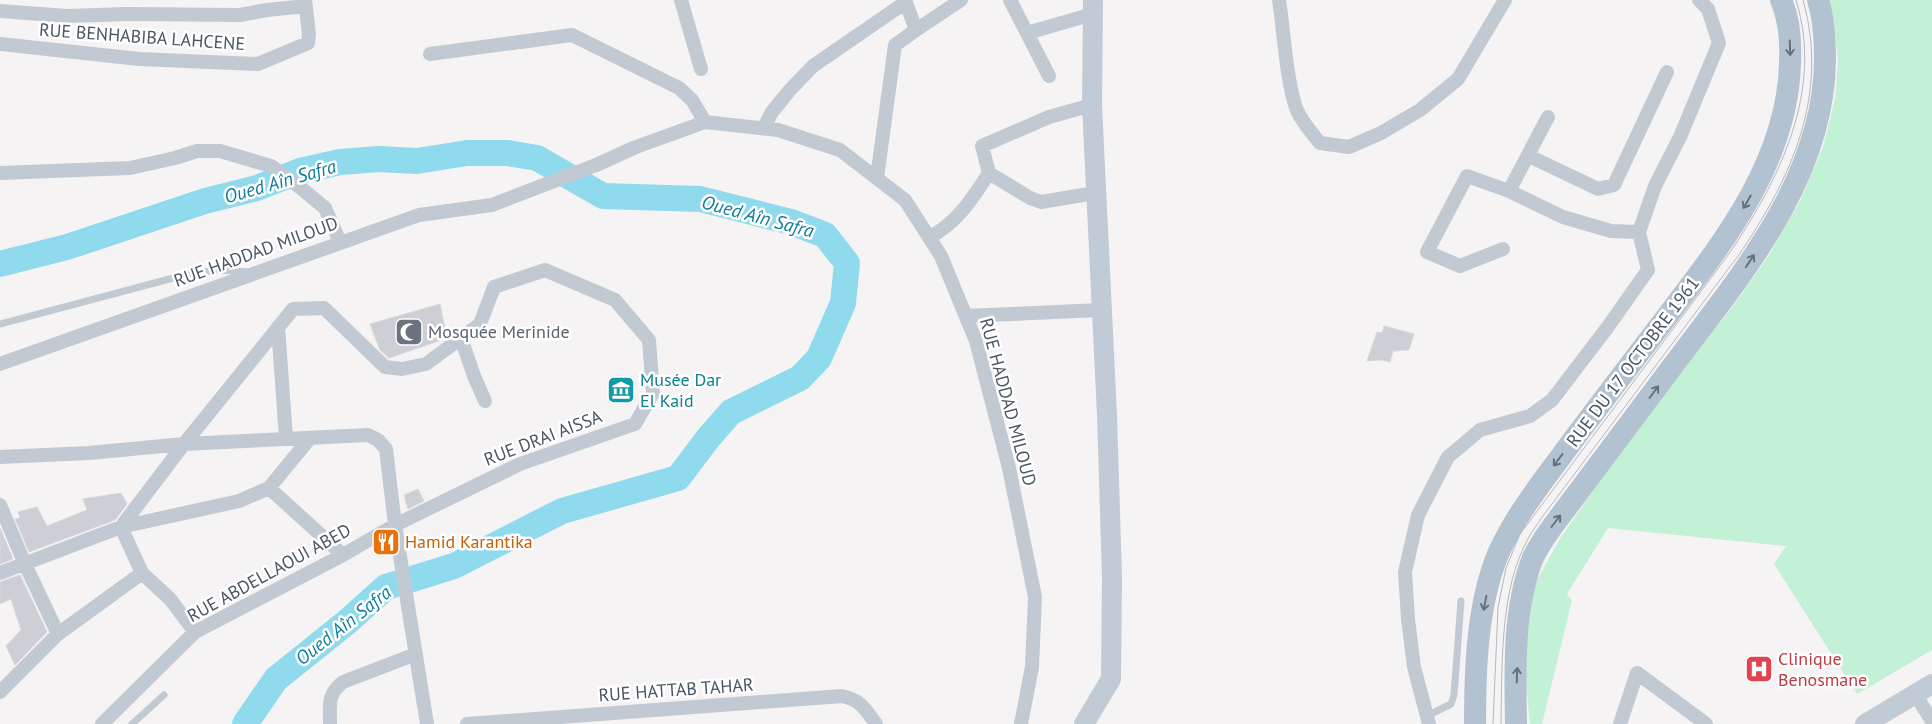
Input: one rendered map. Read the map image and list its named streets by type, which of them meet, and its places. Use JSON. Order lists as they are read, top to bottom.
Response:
{
  "streets": {
    "main road": ["RUE DU 17 OCTOBRE 1961"],
    "street": [
      "RUE BENHABIBA LAHCENE",
      "RUE HADDAD MILOUD",
      "RUE DRAI AISSA",
      "RUE ABDELLAOUI ABED",
      "RUE HATTAB TAHAR"
    ]
  },
  "crossings": [
    ["RUE DRAI AISSA", "RUE ABDELLAOUI ABED"]
  ],
  "water": ["Oued Aîn Safra"],
  "places": {
    "mosque": ["Mosquée Merinide"],
    "museum": ["Musée Dar El Kaid"],
    "restaurant": ["Hamid Karantika"],
    "hospital": ["Clinique Benosmane"]
  }
}
